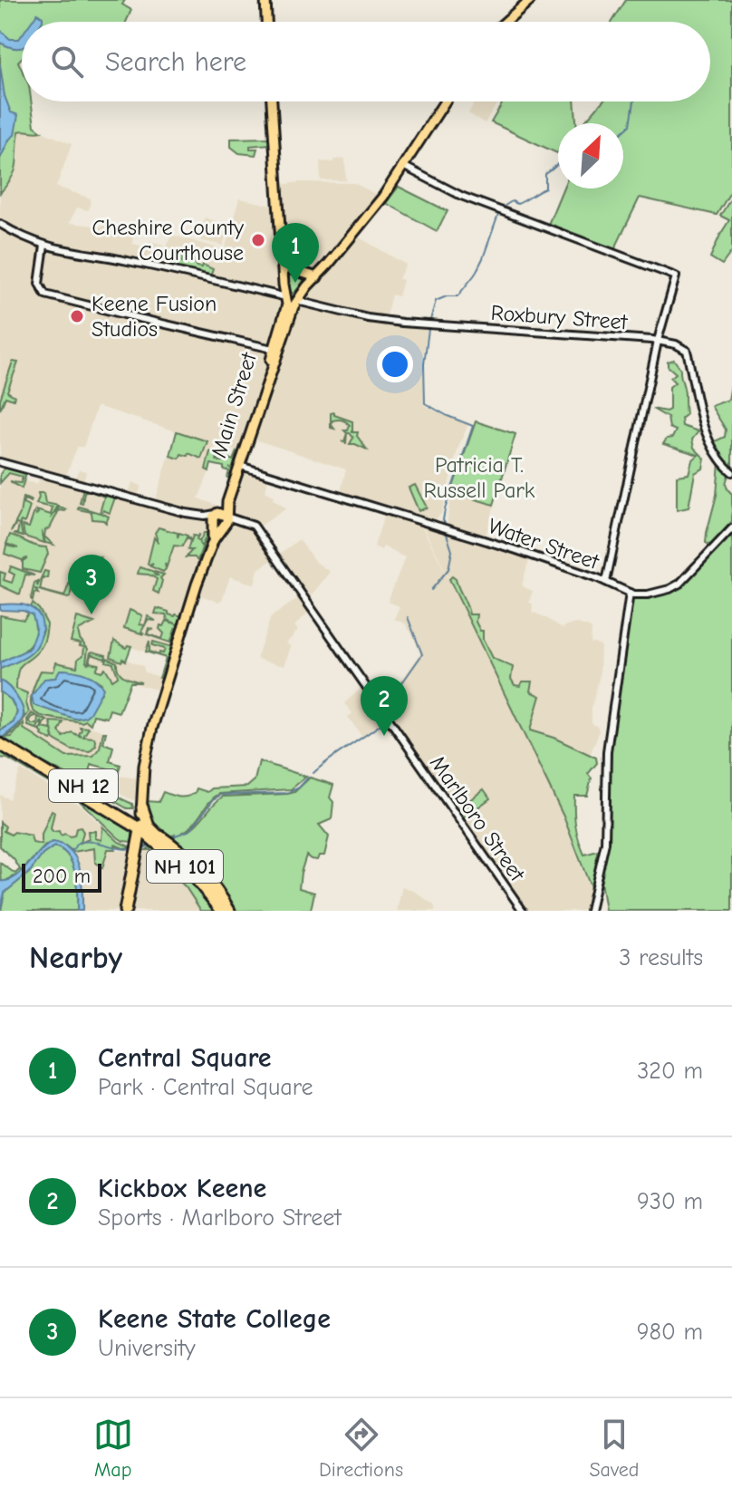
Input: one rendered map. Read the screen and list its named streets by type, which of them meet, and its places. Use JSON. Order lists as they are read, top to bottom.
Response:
{
  "streets": {
    "highway": ["Main Street", "NH 12", "NH 101"],
    "street": ["Roxbury Street", "Water Street", "Marlboro Street"]
  },
  "crossings": [
    ["Main Street", "Water Street"],
    ["Main Street", "NH 12"],
    ["Main Street", "NH 101"],
    ["NH 12", "NH 101"]
  ],
  "parks": ["Patricia T. Russell Park"],
  "places": ["Cheshire County Courthouse", "Keene Fusion Studios"],
  "scale_bar": "200 m",
  "north": "top right",
  "page": {
    "search": "Search here",
    "pins": ["1", "3", "2"],
    "scale": "200 m",
    "heading": ["Nearby", "3 results"],
    "list": [
      {
        "mark": "1",
        "name": "Central Square",
        "note": "Park · Central Square",
        "value": "320 m"
      },
      {
        "mark": "2",
        "name": "Kickbox Keene",
        "note": "Sports · Marlboro Street",
        "value": "930 m"
      },
      {
        "mark": "3",
        "name": "Keene State College",
        "note": "University",
        "value": "980 m"
      }
    ],
    "nav": ["Map", "Directions", "Saved"]
  }
}
